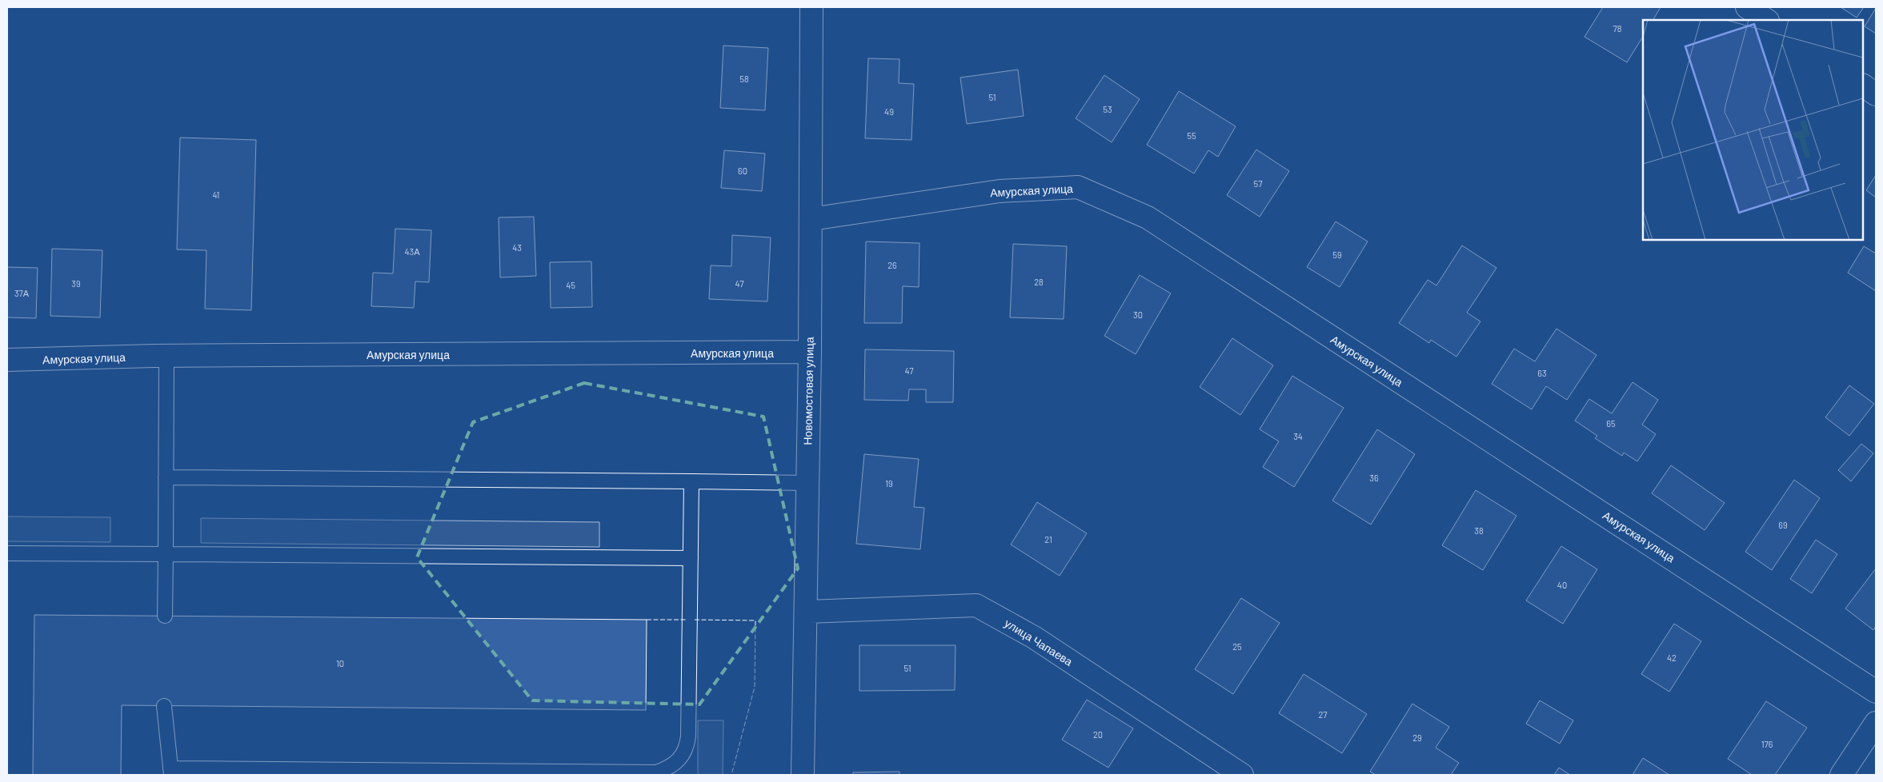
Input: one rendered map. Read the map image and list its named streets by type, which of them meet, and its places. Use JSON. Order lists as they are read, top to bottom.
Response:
{
  "streets": {
    "street": ["Амурская улица", "Новомостовая улица", "улица Чапаева"]
  },
  "crossings": [
    ["Амурская улица", "Новомостовая улица"],
    ["Новомостовая улица", "улица Чапаева"]
  ],
  "house_numbers": [
    "78",
    "58",
    "51",
    "53",
    "49",
    "55",
    "60",
    "57",
    "41",
    "43",
    "43А",
    "59",
    "26",
    "28",
    "39",
    "47",
    "45",
    "37А",
    "30",
    "47",
    "63",
    "65",
    "34",
    "36",
    "19",
    "69",
    "38",
    "21",
    "40",
    "25",
    "42",
    "10",
    "51",
    "27",
    "20",
    "29",
    "176"
  ]
}
